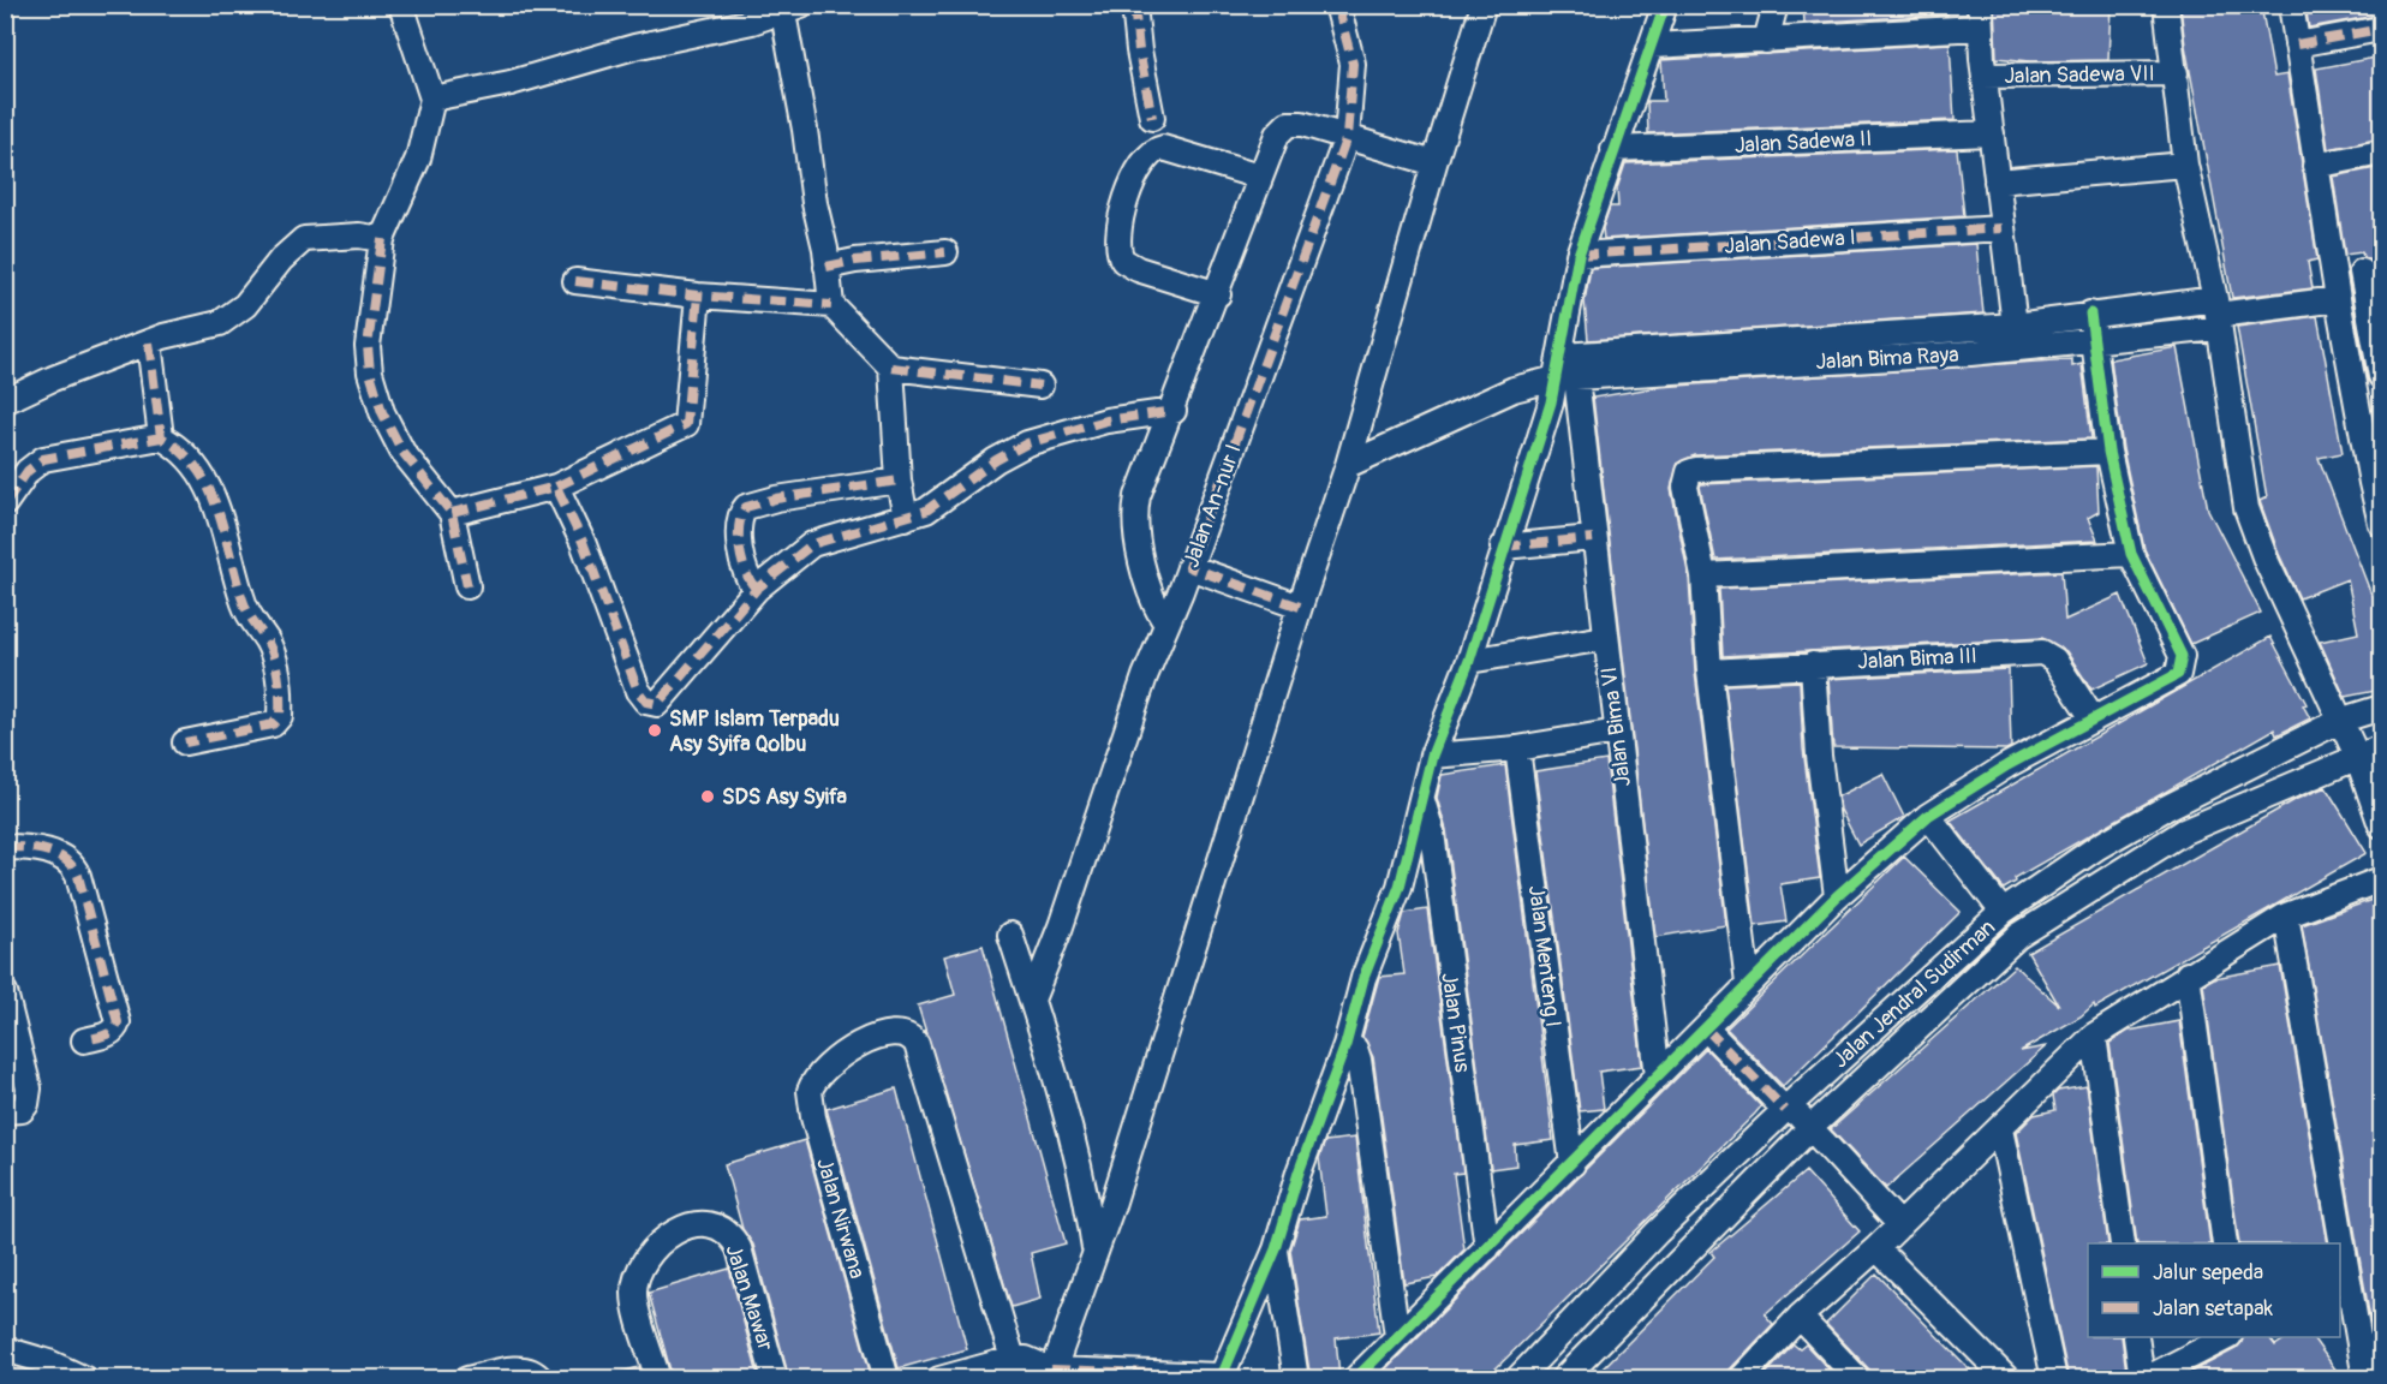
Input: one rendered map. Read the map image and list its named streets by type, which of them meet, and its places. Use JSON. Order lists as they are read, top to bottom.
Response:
{
  "streets": {
    "street": [
      "Jalan Sadewa VII",
      "Jalan Sadewa II",
      "Jalan Sadewa I",
      "Jalan Bima Raya",
      "Jalan An-nur I",
      "Jalan Bima III",
      "Jalan Bima VI",
      "Jalan Menteng I",
      "Jalan Jendral Sudirman",
      "Jalan Pinus",
      "Jalan Nirwana",
      "Jalan Mawar"
    ]
  },
  "crossings": [
    ["Jalan Bima Raya", "Jalan Bima VI"]
  ],
  "places": ["SMP Islam Terpadu Asy Syifa Qolbu", "SDS Asy Syifa"],
  "legend": ["Jalur sepeda", "Jalan setapak"]
}
